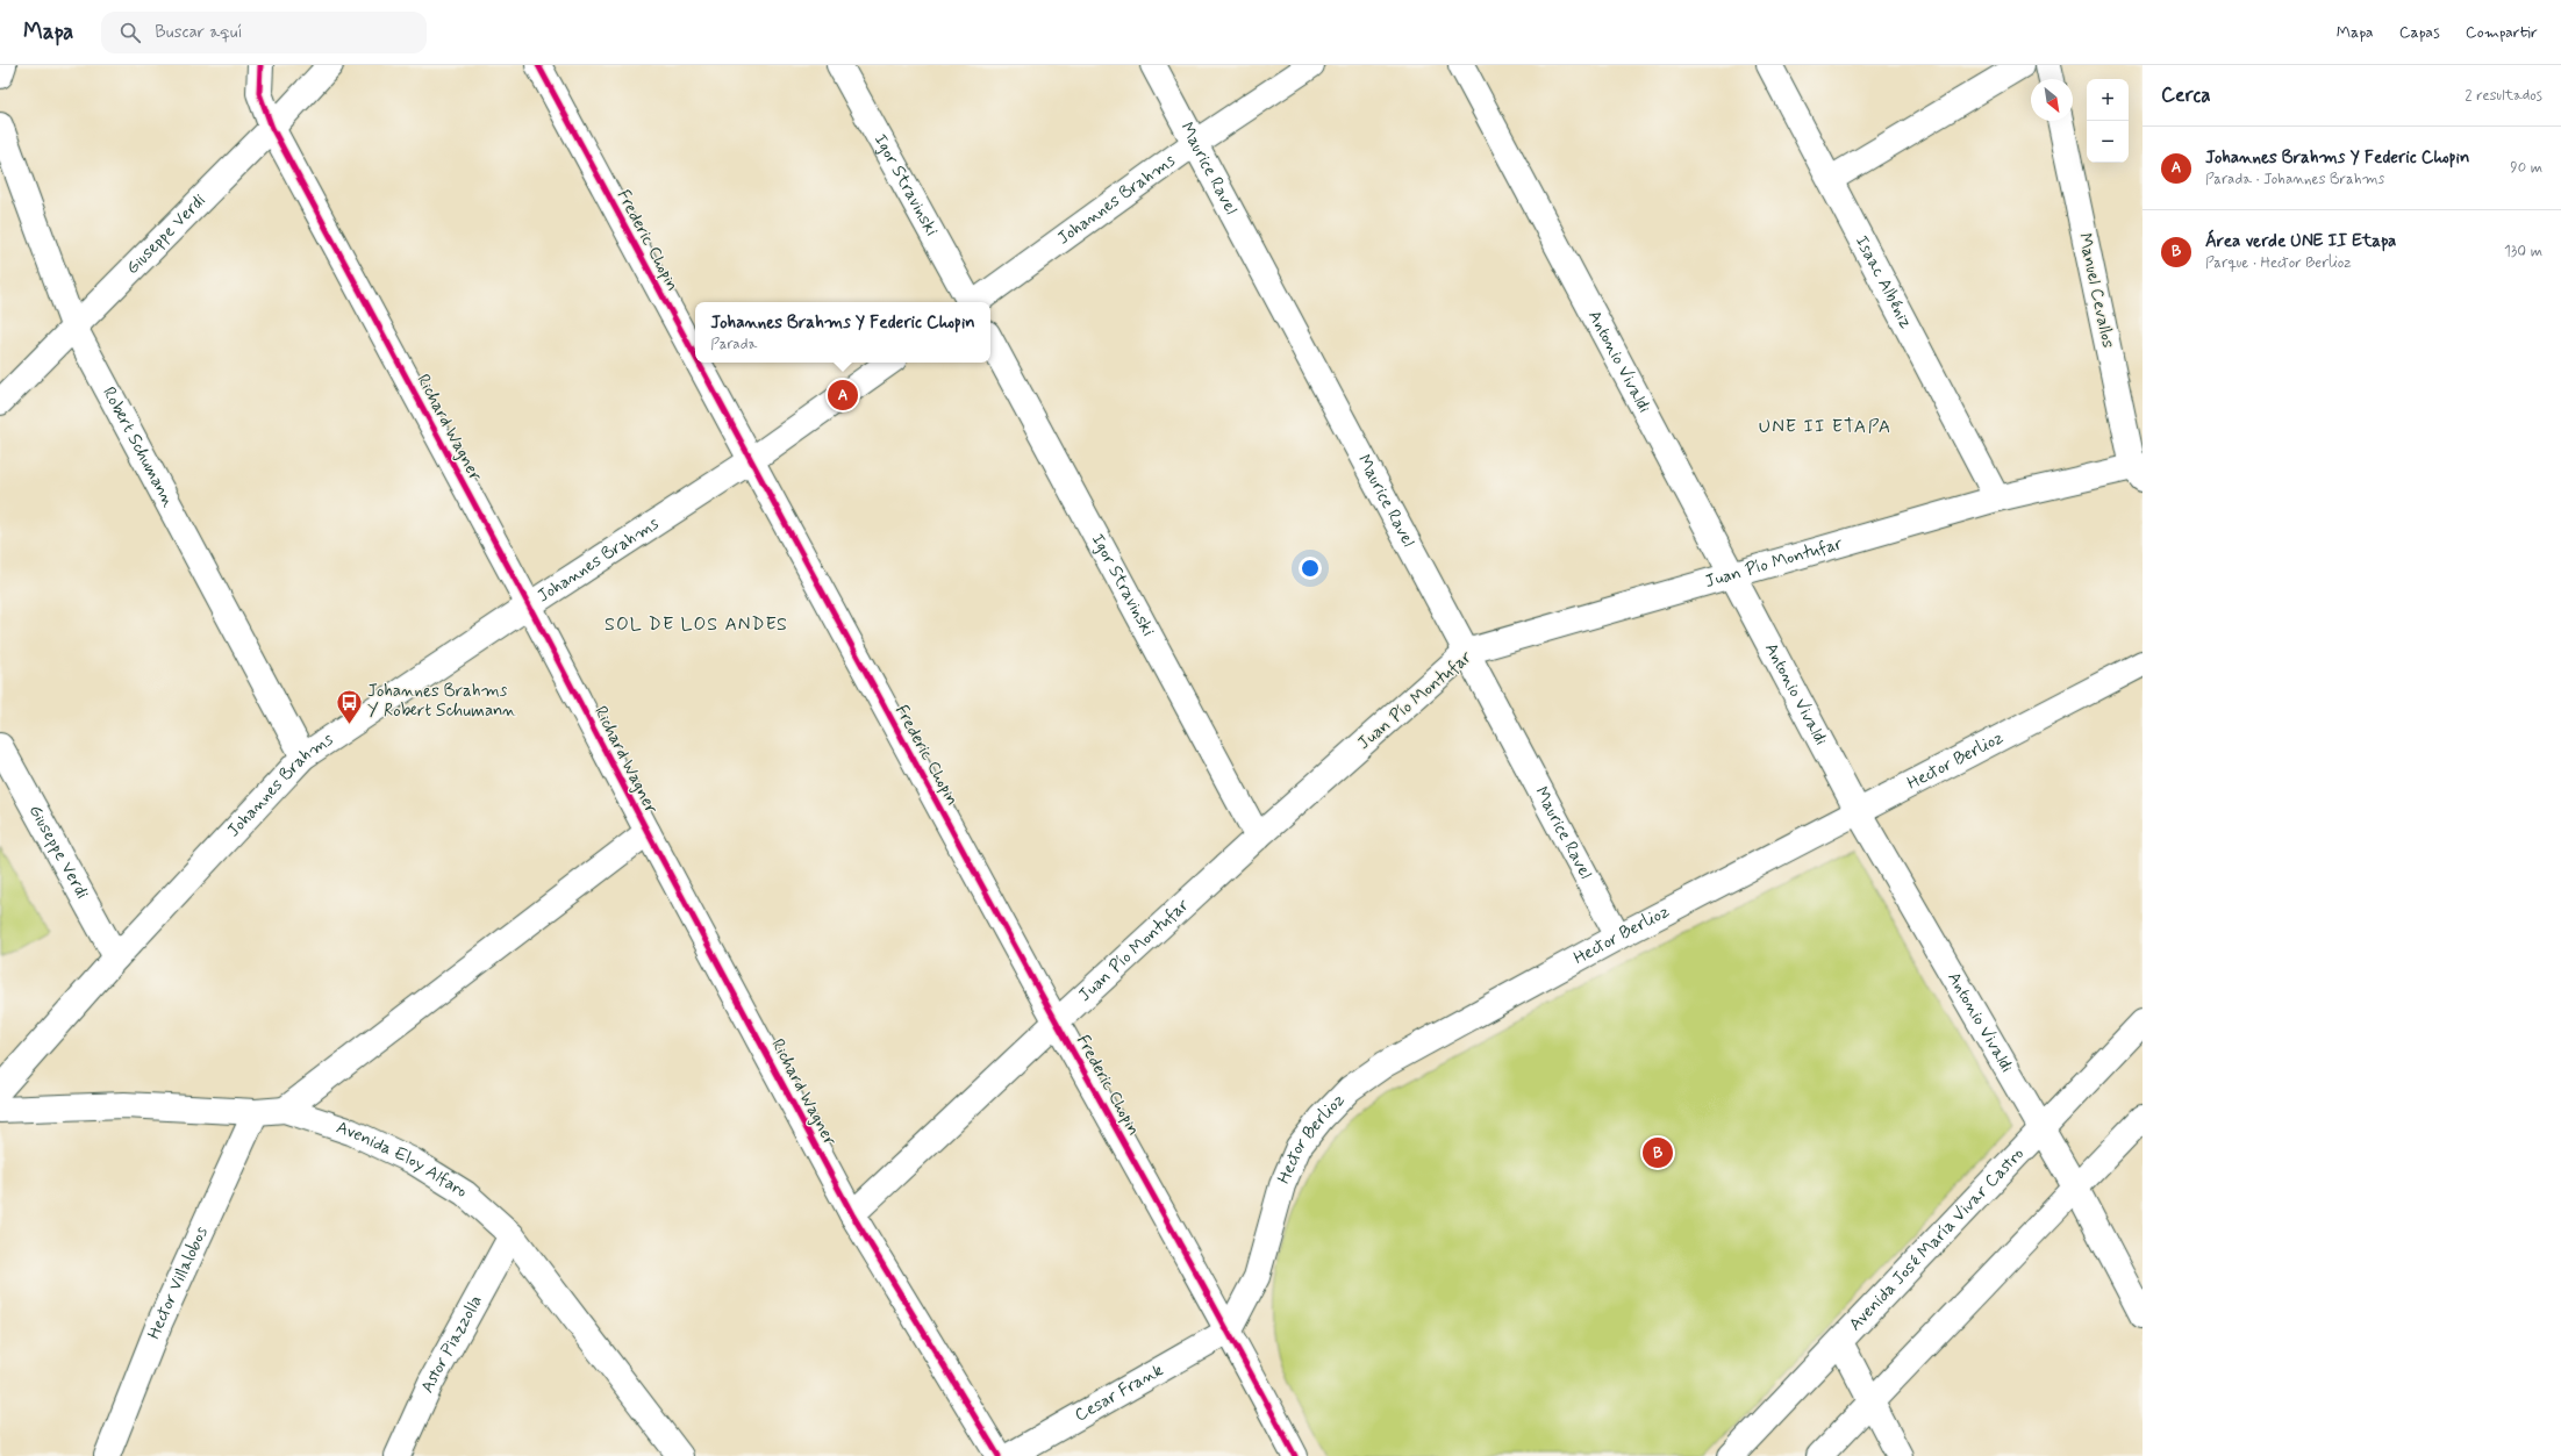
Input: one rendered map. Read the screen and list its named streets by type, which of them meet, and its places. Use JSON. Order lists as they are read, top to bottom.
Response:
{
  "streets": {
    "street": [
      "Maurice Ravel",
      "Igor Stravinski",
      "Johannes Brahms",
      "Giuseppe Verdi",
      "Frederic Chopin",
      "Isaac Albéniz",
      "Manuel Cevallos",
      "Antonio Vivaldi",
      "Richard Wagner",
      "Robert Schumann",
      "Juan Pío Montufar",
      "Hector Berlioz",
      "Avenida Eloy Alfaro",
      "Avenida José María Vivar Castro",
      "Hector Villalobos",
      "Astor Piazzolla",
      "Cesar Frank"
    ]
  },
  "crossings": [
    ["Maurice Ravel", "Johannes Brahms"],
    ["Maurice Ravel", "Juan Pío Montufar"],
    ["Maurice Ravel", "Hector Berlioz"],
    ["Igor Stravinski", "Juan Pío Montufar"],
    ["Johannes Brahms", "Giuseppe Verdi"],
    ["Johannes Brahms", "Frederic Chopin"],
    ["Johannes Brahms", "Richard Wagner"],
    ["Johannes Brahms", "Robert Schumann"],
    ["Giuseppe Verdi", "Richard Wagner"],
    ["Giuseppe Verdi", "Robert Schumann"],
    ["Frederic Chopin", "Juan Pío Montufar"],
    ["Frederic Chopin", "Hector Berlioz"],
    ["Frederic Chopin", "Cesar Frank"],
    ["Isaac Albéniz", "Juan Pío Montufar"],
    ["Manuel Cevallos", "Juan Pío Montufar"],
    ["Antonio Vivaldi", "Juan Pío Montufar"],
    ["Antonio Vivaldi", "Hector Berlioz"],
    ["Antonio Vivaldi", "Avenida José María Vivar Castro"],
    ["Richard Wagner", "Juan Pío Montufar"],
    ["Hector Berlioz", "Cesar Frank"],
    ["Avenida Eloy Alfaro", "Hector Villalobos"],
    ["Avenida Eloy Alfaro", "Astor Piazzolla"]
  ],
  "districts": ["UNE II ETAPA", "SOL DE LOS ANDES"],
  "places": {
    "bus stop": ["Johannes Brahms Y Robert Schumann"]
  },
  "north": "bottom right",
  "page": {
    "header": "Mapa",
    "search": "Buscar aquí",
    "nav": ["Mapa", "Capas", "Compartir"],
    "heading": ["Cerca", "2 resultados"],
    "map_buttons": ["+", "−"],
    "list": [
      {
        "mark": "A",
        "name": "Johannes Brahms Y Federic Chopin",
        "note": "Parada · Johannes Brahms",
        "value": "90 m"
      },
      {
        "mark": "B",
        "name": "Área verde UNE II Etapa",
        "note": "Parque · Hector Berlioz",
        "value": "130 m"
      }
    ],
    "popup": ["Johannes Brahms Y Federic Chopin", "Parada"],
    "pins": ["A", "B"]
  }
}
